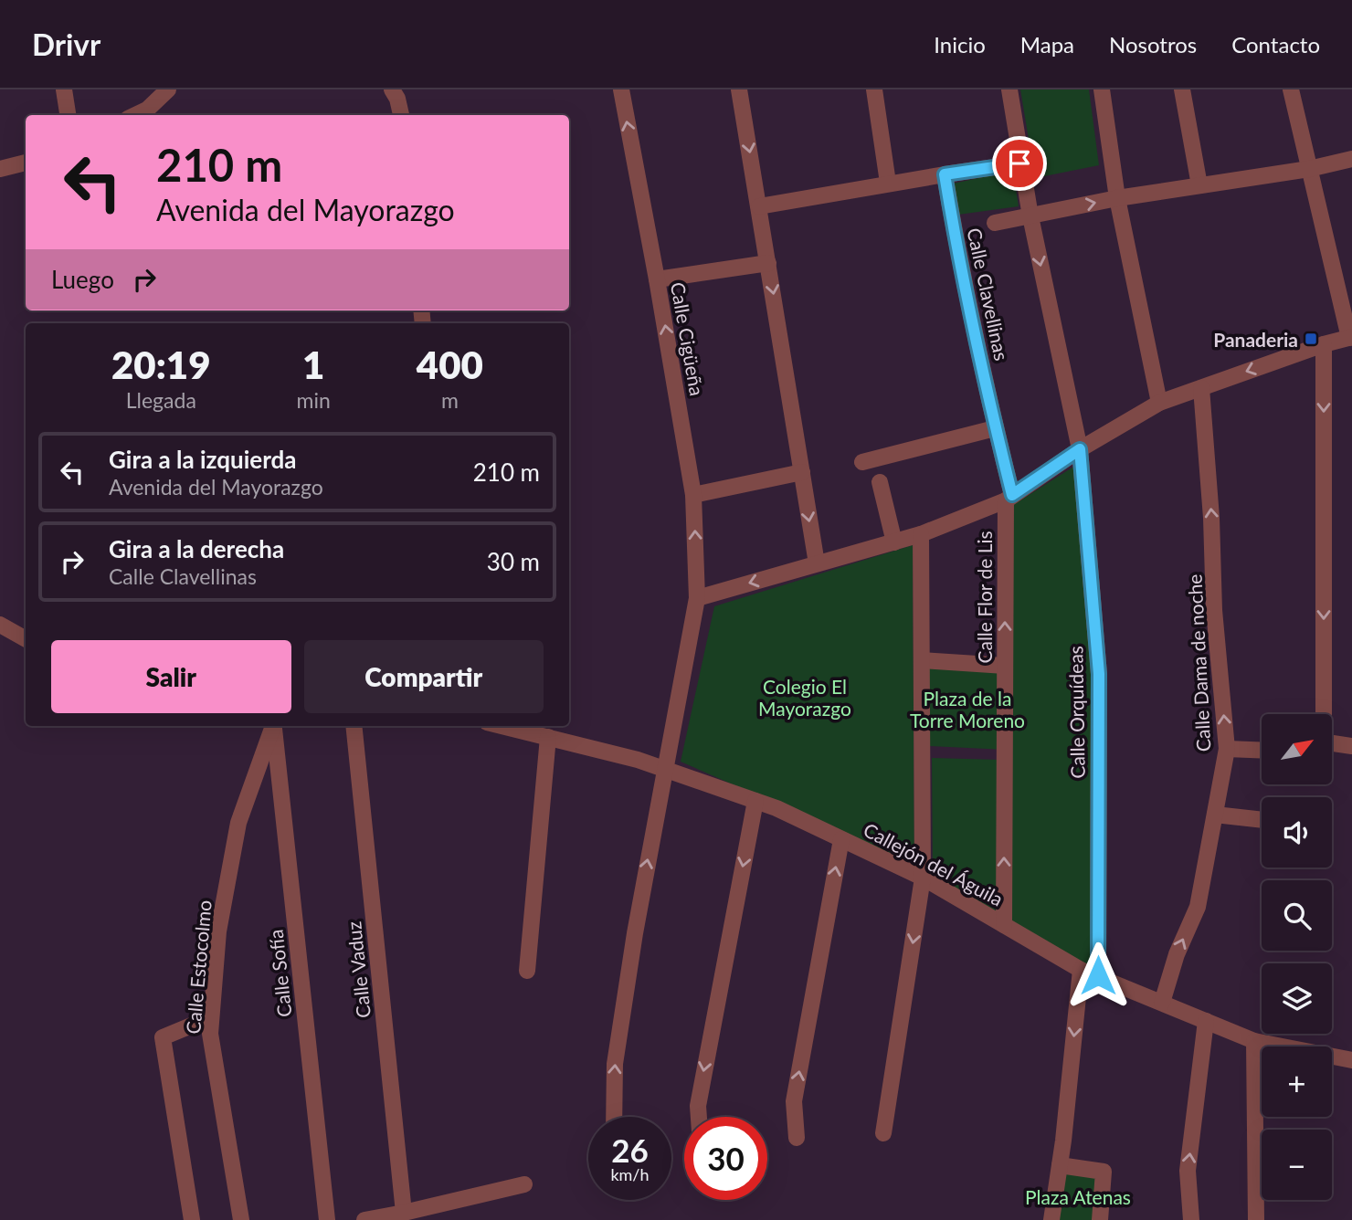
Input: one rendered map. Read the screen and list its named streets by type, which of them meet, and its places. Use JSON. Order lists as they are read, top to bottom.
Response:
{
  "streets": {
    "street": [
      "Calle Clavellinas",
      "Calle Cigüeña",
      "Calle Flor de Lis",
      "Calle Dama de noche",
      "Calle Orquídeas",
      "Callejón del Águila",
      "Calle Estocolmo",
      "Calle Vaduz",
      "Calle Sofía"
    ]
  },
  "crossings": [
    ["Calle Clavellinas", "Calle Flor de Lis"],
    ["Calle Cigüeña", "Callejón del Águila"],
    ["Calle Flor de Lis", "Callejón del Águila"],
    ["Calle Dama de noche", "Callejón del Águila"],
    ["Calle Orquídeas", "Callejón del Águila"]
  ],
  "parks": ["Colegio El Mayorazgo", "Plaza de la Torre Moreno", "Plaza Atenas"],
  "places": {
    "transit": ["Panaderia"]
  },
  "north": "top right",
  "page": {
    "header": "Drivr",
    "nav": [
      "Inicio",
      "Mapa",
      "Nosotros",
      "Contacto"
    ],
    "turn": ["210 m", "Avenida del Mayorazgo"],
    "then": "Luego",
    "eta": [
      "20:19",
      "Llegada",
      "1",
      "min",
      "400",
      "m"
    ],
    "list": [
      {
        "name": "Gira a la izquierda",
        "note": "Avenida del Mayorazgo",
        "value": "210 m"
      },
      {
        "name": "Gira a la derecha",
        "note": "Calle Clavellinas",
        "value": "30 m"
      }
    ],
    "buttons": ["Salir", "Compartir"],
    "map_buttons": ["+", "−"],
    "speed": "26 km/h",
    "limit": "30"
  }
}
